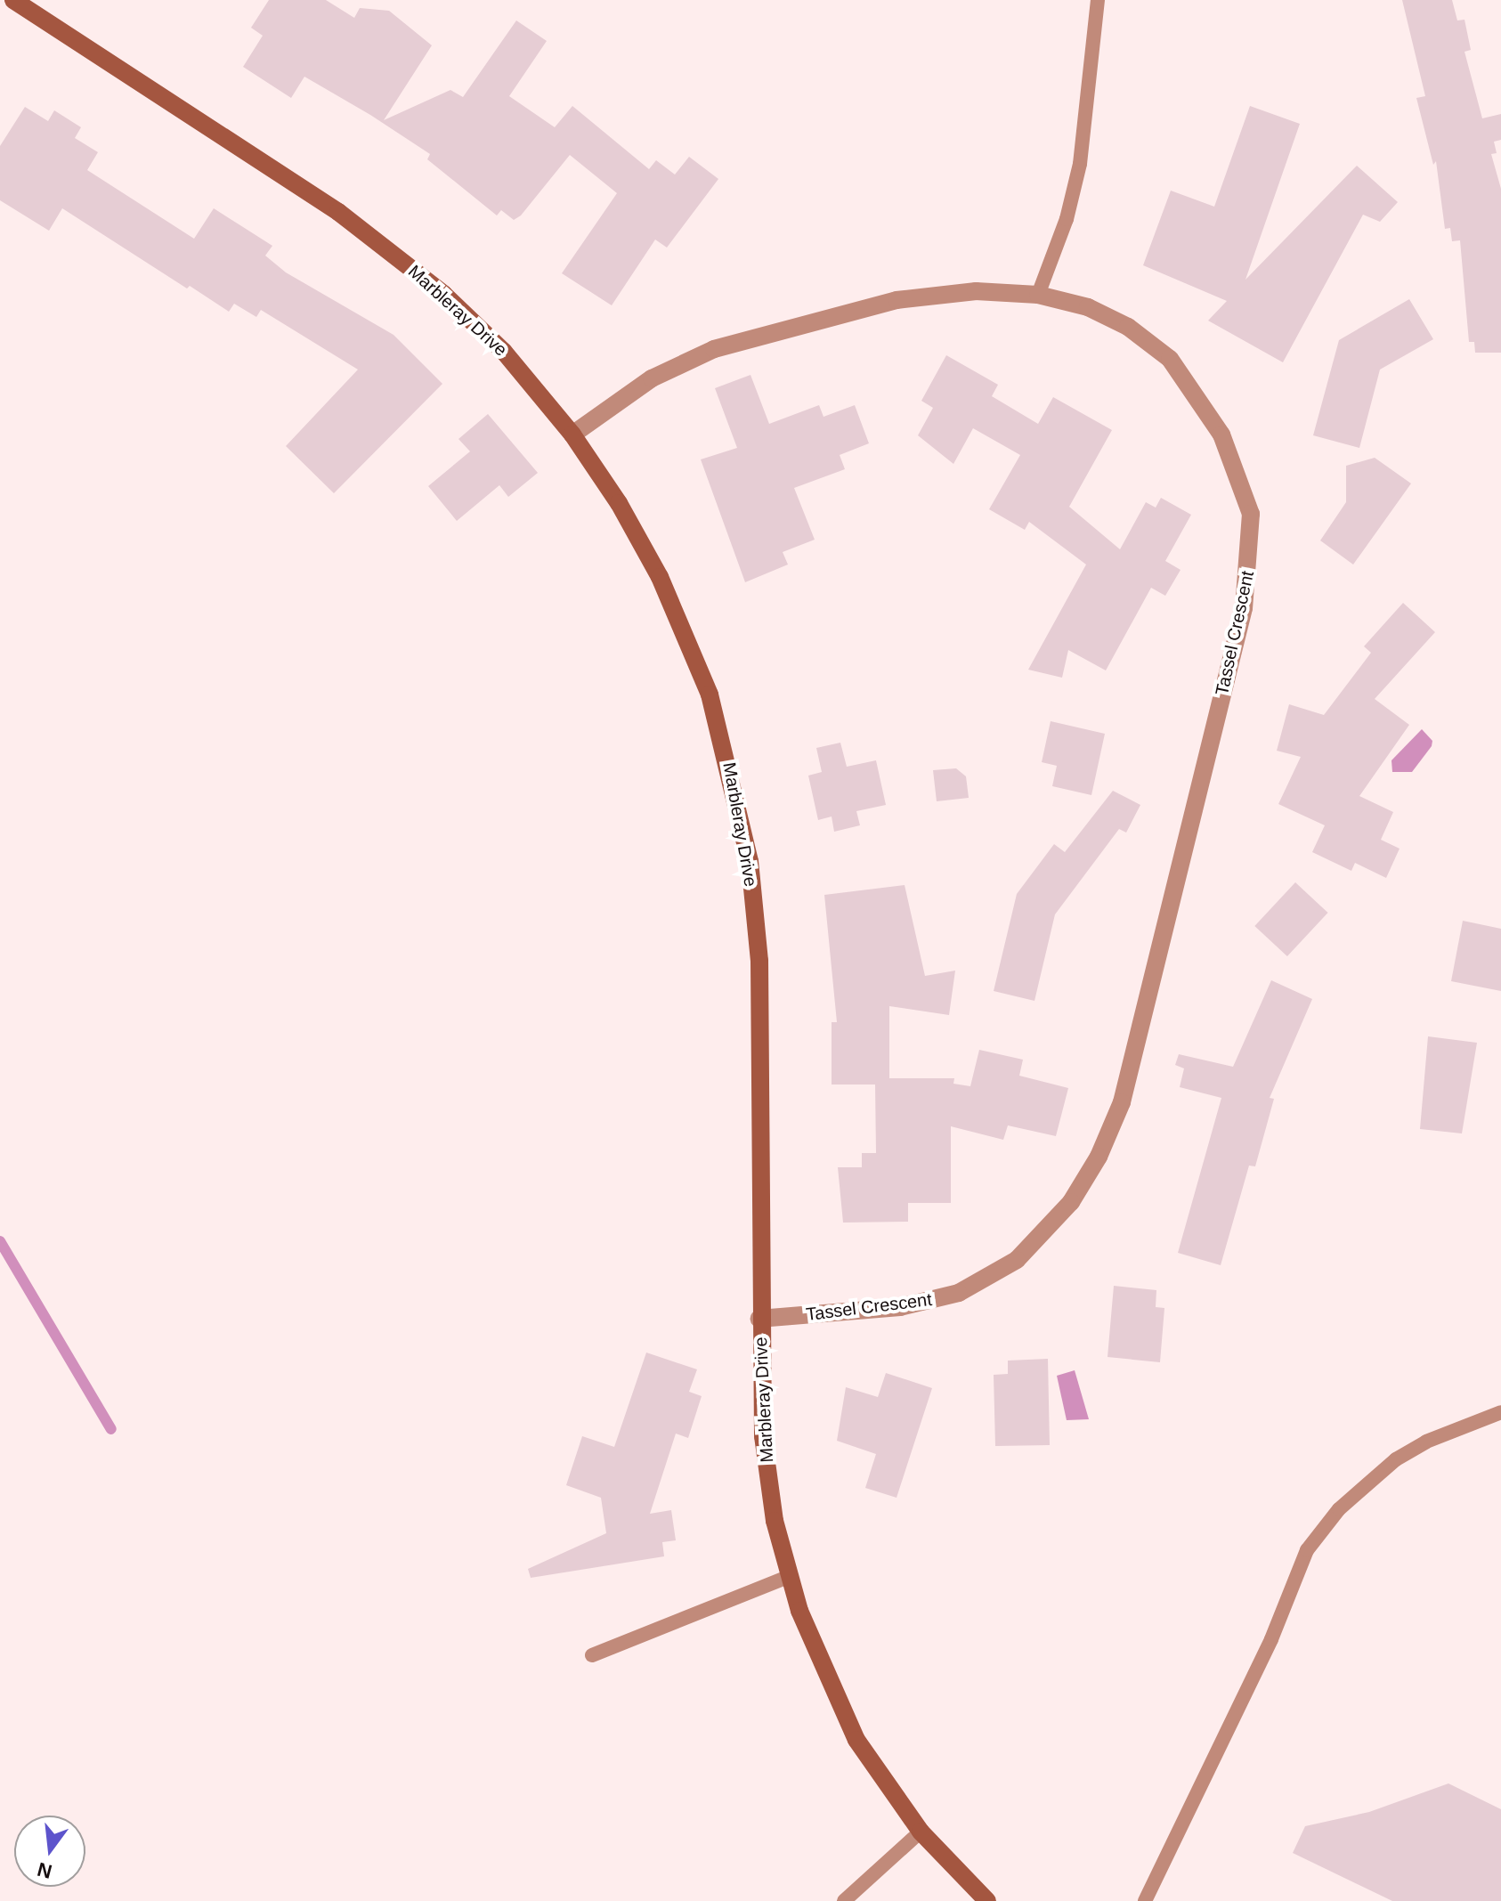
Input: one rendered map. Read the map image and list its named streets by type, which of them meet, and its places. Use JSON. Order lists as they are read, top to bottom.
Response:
{
  "streets": {
    "street": ["Marbleray Drive", "Tassel Crescent"]
  },
  "crossings": [
    ["Marbleray Drive", "Tassel Crescent"]
  ],
  "north": "bottom"
}
